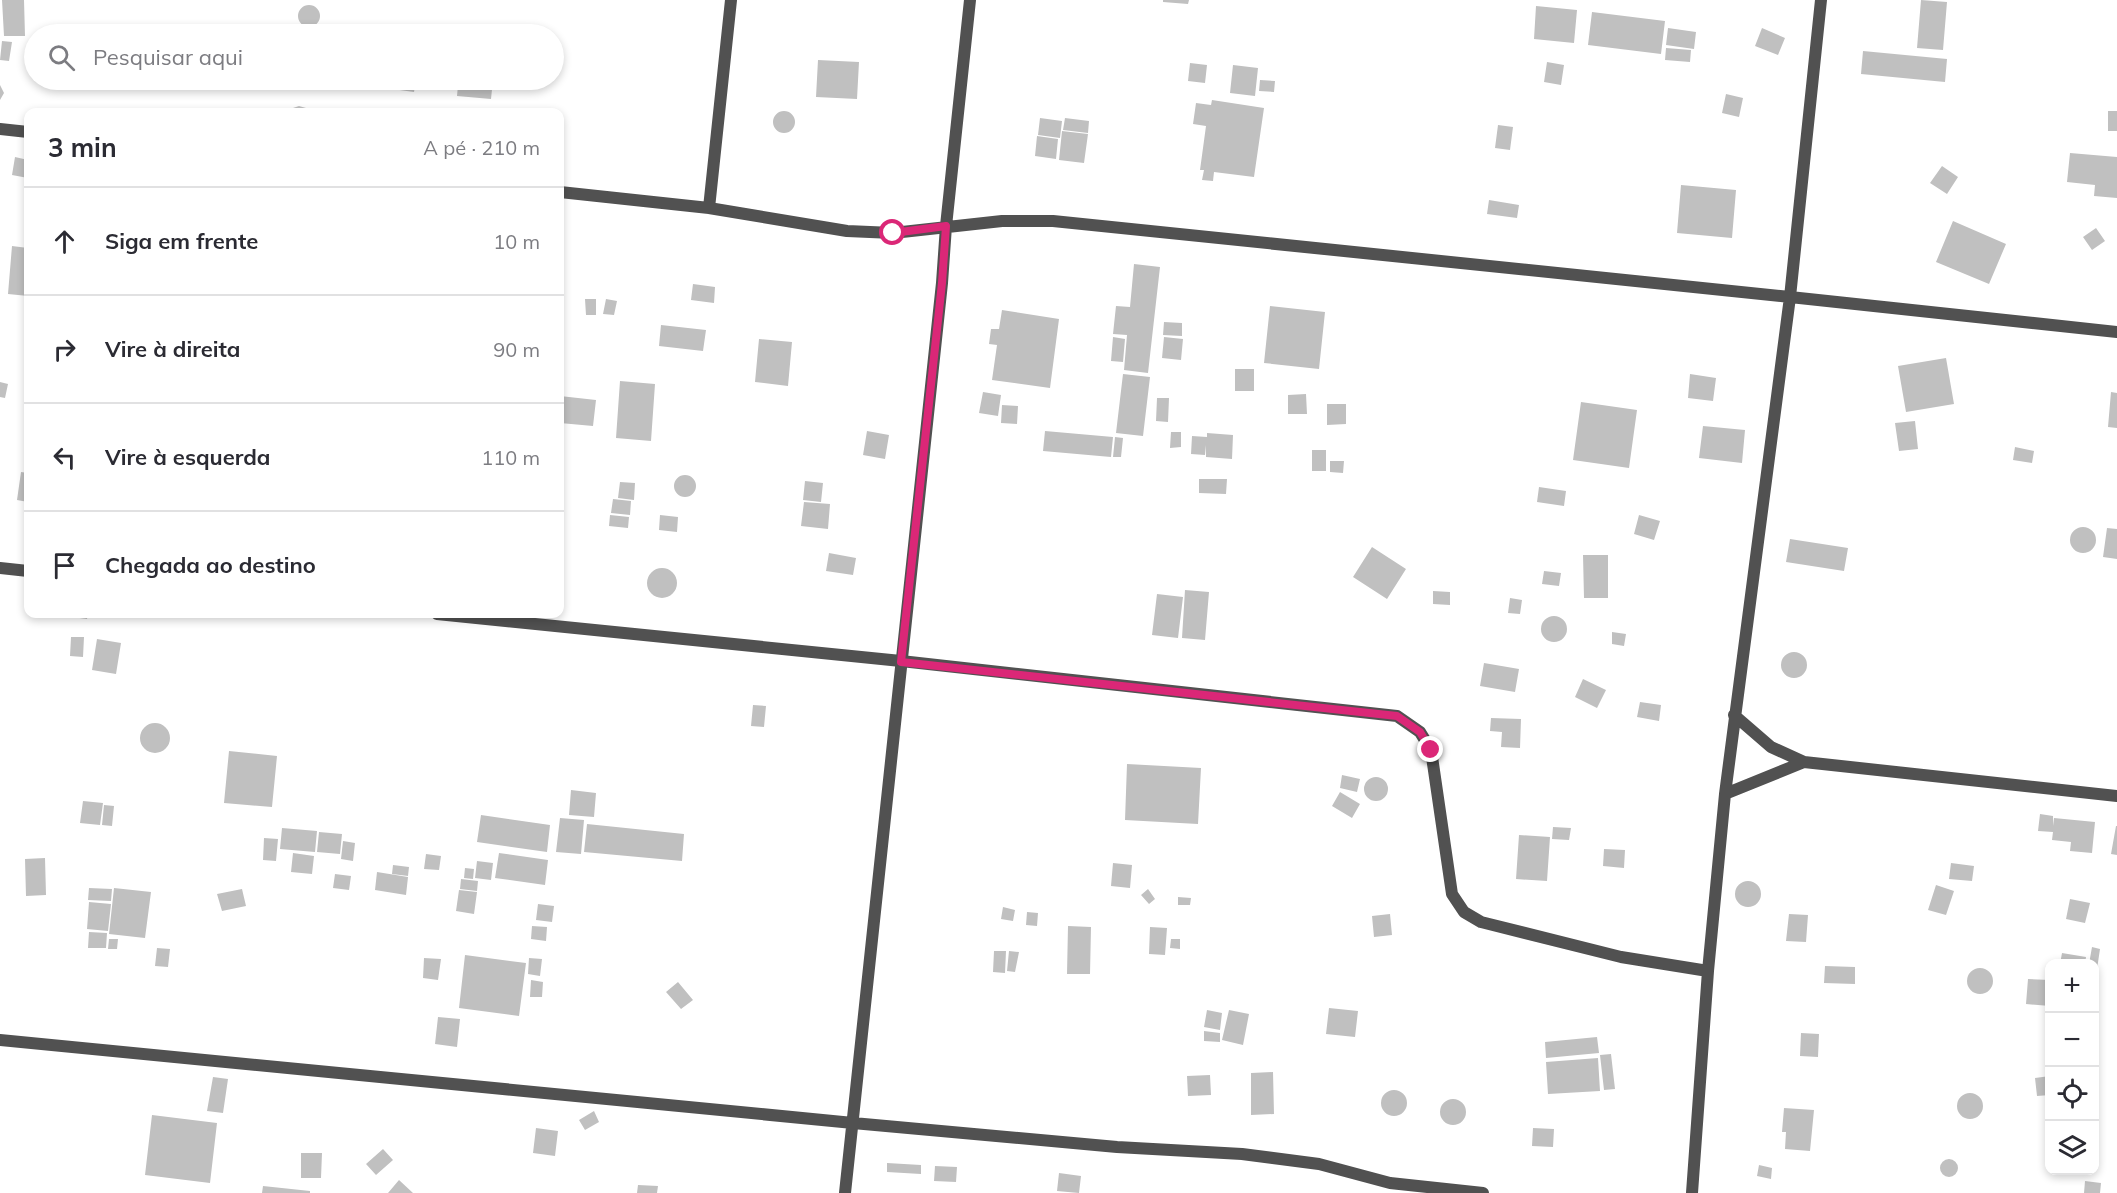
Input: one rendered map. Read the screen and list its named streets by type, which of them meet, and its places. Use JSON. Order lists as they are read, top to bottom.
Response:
{
  "page": {
    "search": "Pesquisar aqui",
    "heading": ["3 min", "A pé · 210 m"],
    "list": [
      ["Siga em frente", "10 m"],
      ["Vire à direita", "90 m"],
      ["Vire à esquerda", "110 m"],
      "Chegada ao destino"
    ],
    "map_buttons": ["+", "−"]
  }
}
